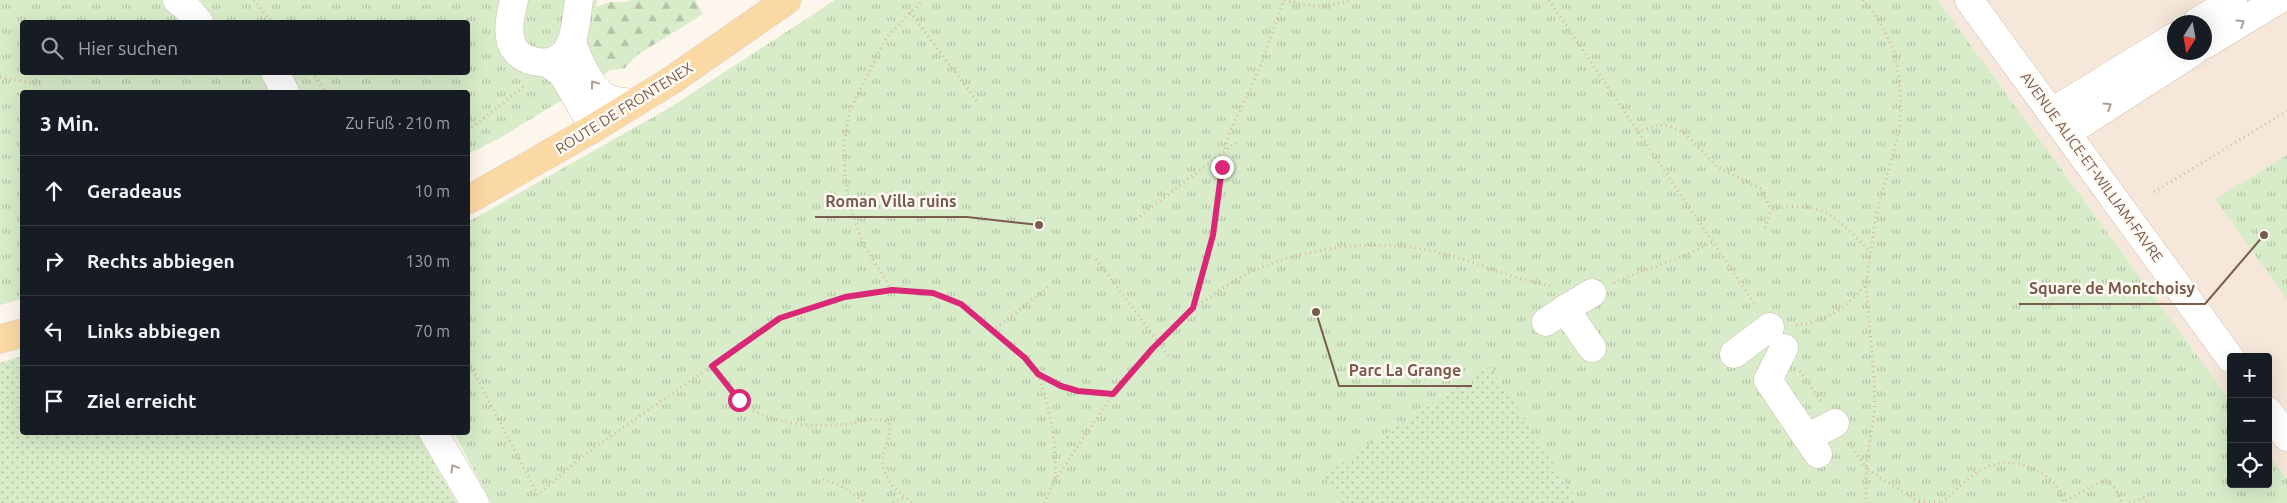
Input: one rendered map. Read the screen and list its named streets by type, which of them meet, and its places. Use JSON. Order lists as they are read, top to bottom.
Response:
{
  "streets": {
    "main road": ["ROUTE DE FRONTENEX"],
    "street": ["AVENUE ALICE-ET-WILLIAM-FAVRE"]
  },
  "places": ["Roman Villa ruins", "Square de Montchoisy", "Parc La Grange"],
  "north": "bottom",
  "page": {
    "search": "Hier suchen",
    "heading": ["3 Min.", "Zu Fuß · 210 m"],
    "list": [
      ["Geradeaus", "10 m"],
      ["Rechts abbiegen", "130 m"],
      ["Links abbiegen", "70 m"],
      "Ziel erreicht"
    ],
    "map_buttons": ["+", "−"]
  }
}
